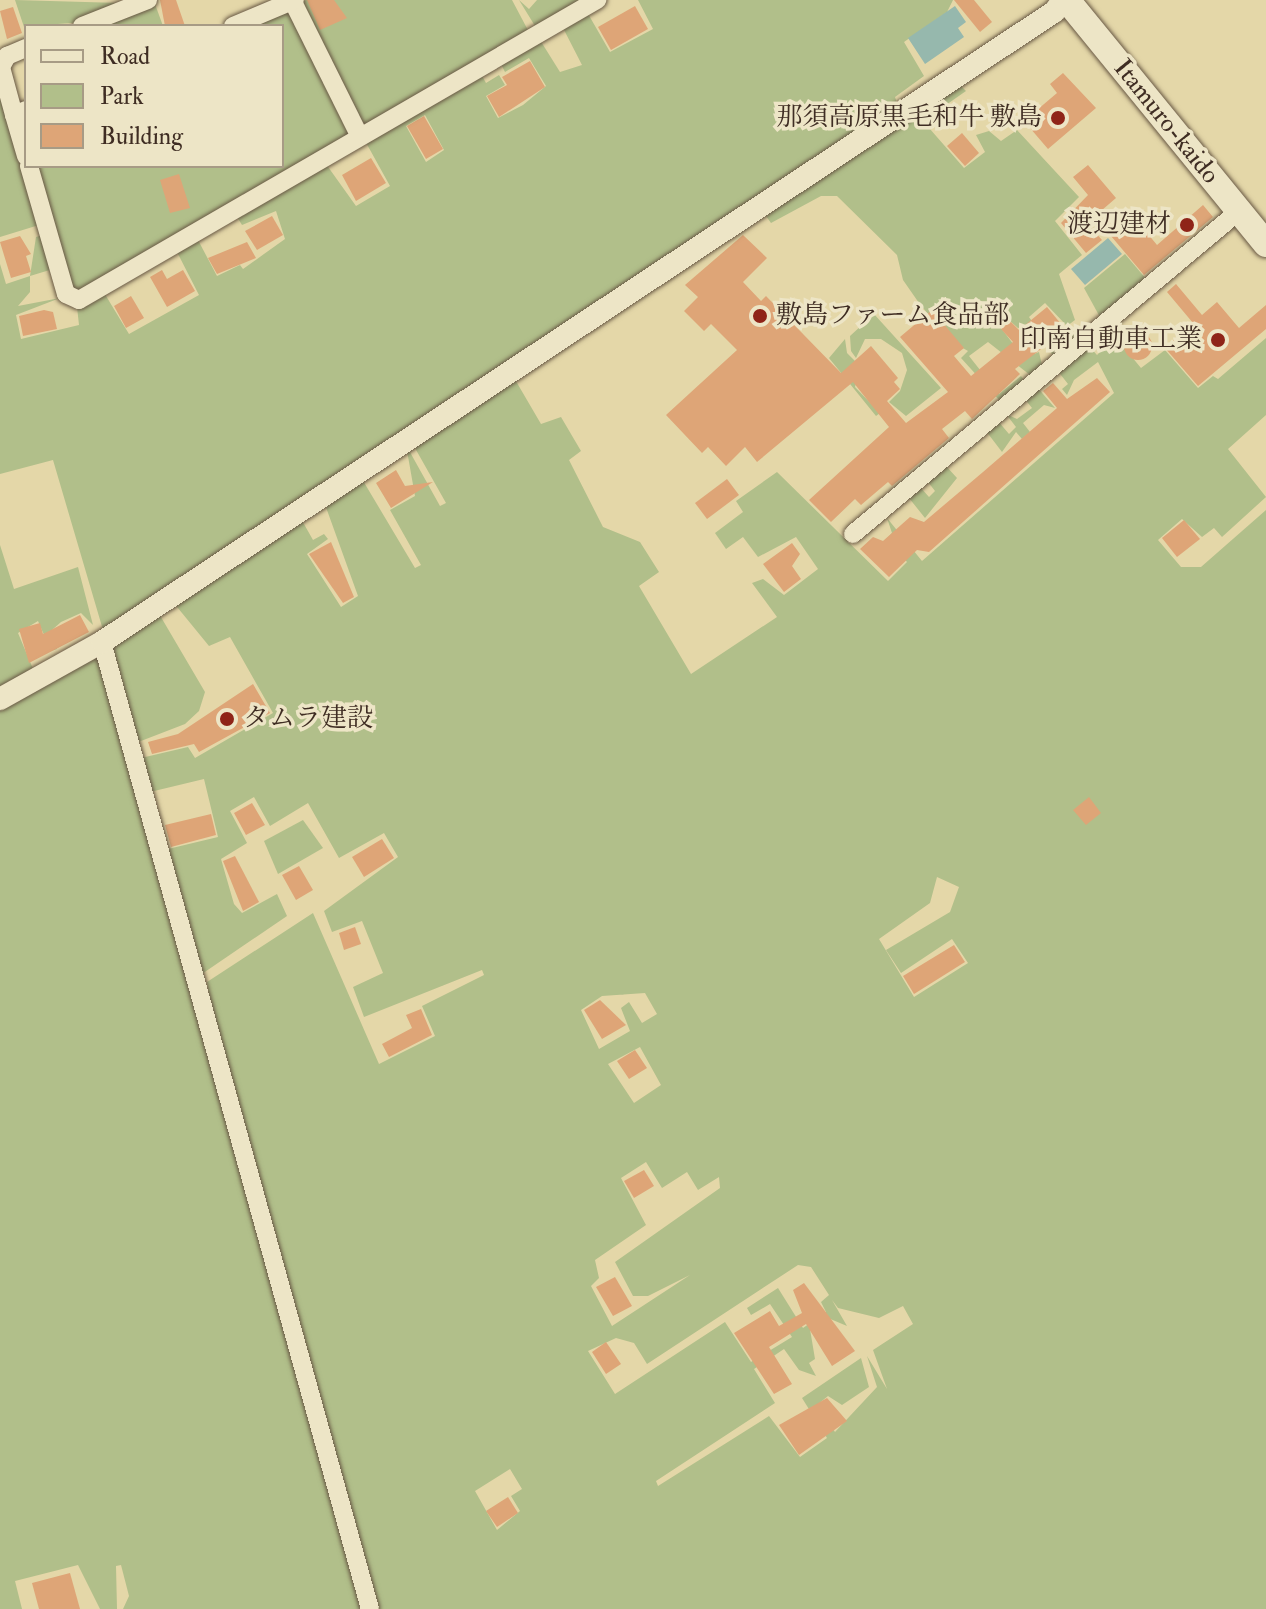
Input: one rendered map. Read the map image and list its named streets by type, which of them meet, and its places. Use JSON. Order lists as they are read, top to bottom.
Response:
{
  "streets": {
    "main road": ["Itamuro-kaido"]
  },
  "places": [
    "那須高原黒毛和牛 敷島",
    "渡辺建材",
    "敷島ファーム食品部",
    "印南自動車工業",
    "タムラ建設"
  ],
  "legend": ["Road", "Park", "Building"]
}
